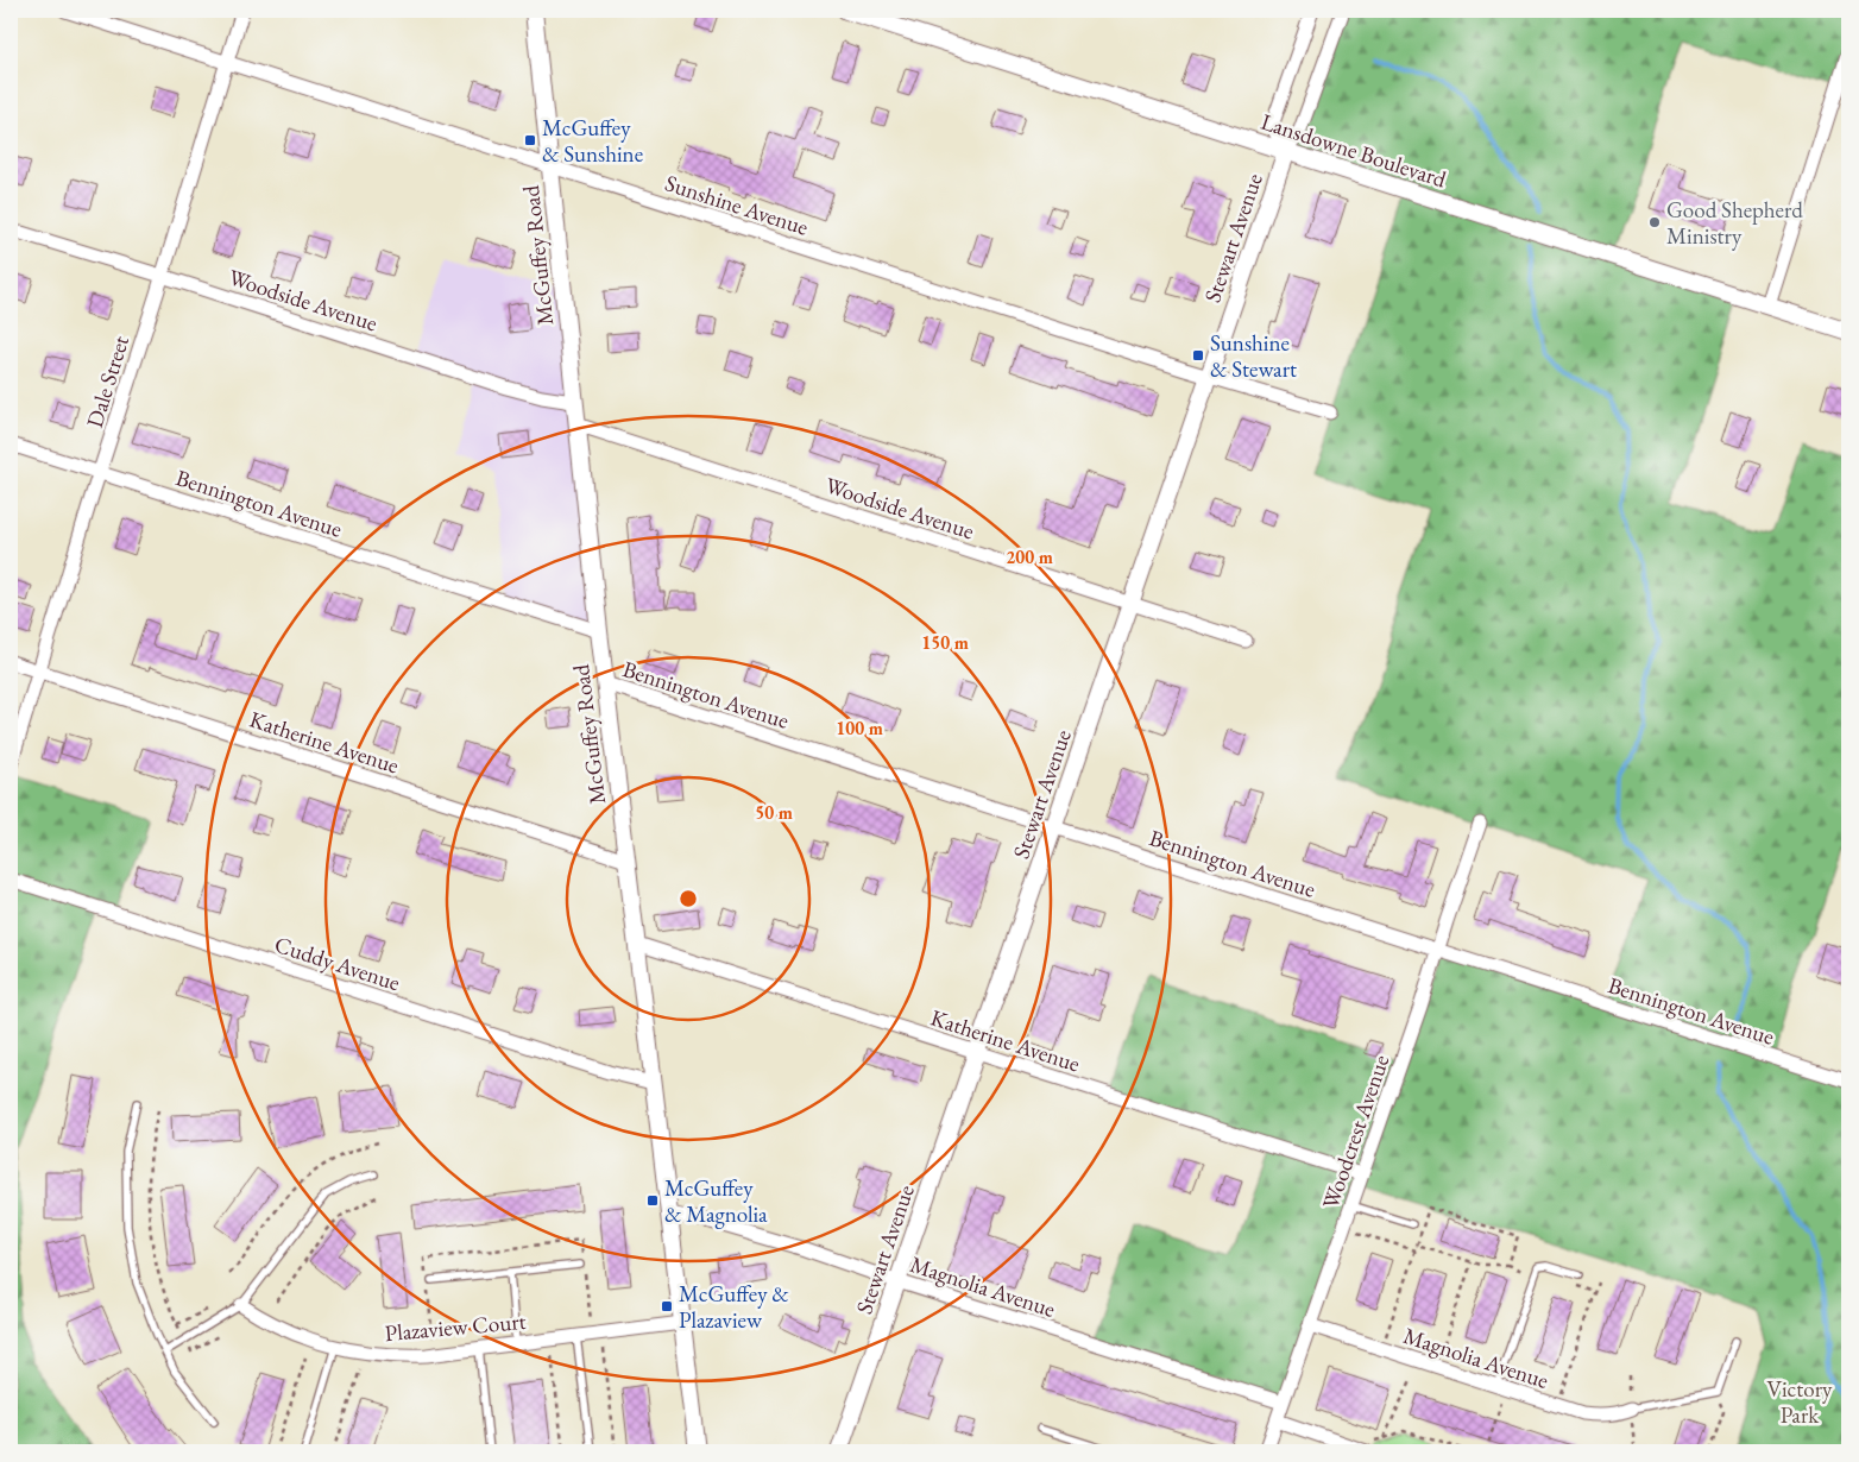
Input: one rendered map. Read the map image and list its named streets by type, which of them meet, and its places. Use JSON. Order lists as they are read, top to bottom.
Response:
{
  "streets": {
    "street": [
      "Lansdowne Boulevard",
      "Sunshine Avenue",
      "Stewart Avenue",
      "McGuffey Road",
      "Woodside Avenue",
      "Dale Street",
      "Bennington Avenue",
      "Katherine Avenue",
      "Cuddy Avenue",
      "Woodcrest Avenue",
      "Magnolia Avenue",
      "Plazaview Court"
    ]
  },
  "crossings": [
    ["Lansdowne Boulevard", "Stewart Avenue"],
    ["Sunshine Avenue", "Stewart Avenue"],
    ["Sunshine Avenue", "McGuffey Road"],
    ["Sunshine Avenue", "Dale Street"],
    ["Stewart Avenue", "Woodside Avenue"],
    ["Stewart Avenue", "Bennington Avenue"],
    ["Stewart Avenue", "Katherine Avenue"],
    ["Stewart Avenue", "Magnolia Avenue"],
    ["McGuffey Road", "Woodside Avenue"],
    ["McGuffey Road", "Bennington Avenue"],
    ["McGuffey Road", "Katherine Avenue"],
    ["McGuffey Road", "Cuddy Avenue"],
    ["McGuffey Road", "Magnolia Avenue"],
    ["McGuffey Road", "Plazaview Court"],
    ["Woodside Avenue", "Dale Street"],
    ["Dale Street", "Bennington Avenue"],
    ["Dale Street", "Katherine Avenue"],
    ["Bennington Avenue", "Woodcrest Avenue"],
    ["Katherine Avenue", "Woodcrest Avenue"],
    ["Woodcrest Avenue", "Magnolia Avenue"]
  ],
  "parks": ["Victory Park"],
  "places": {
    "transit": [
      "McGuffey & Sunshine",
      "Sunshine & Stewart",
      "McGuffey & Magnolia",
      "McGuffey & Plazaview"
    ],
    "other": ["Good Shepherd Ministry"]
  },
  "rings": [
    "200 m",
    "150 m",
    "100 m",
    "50 m"
  ]
}
